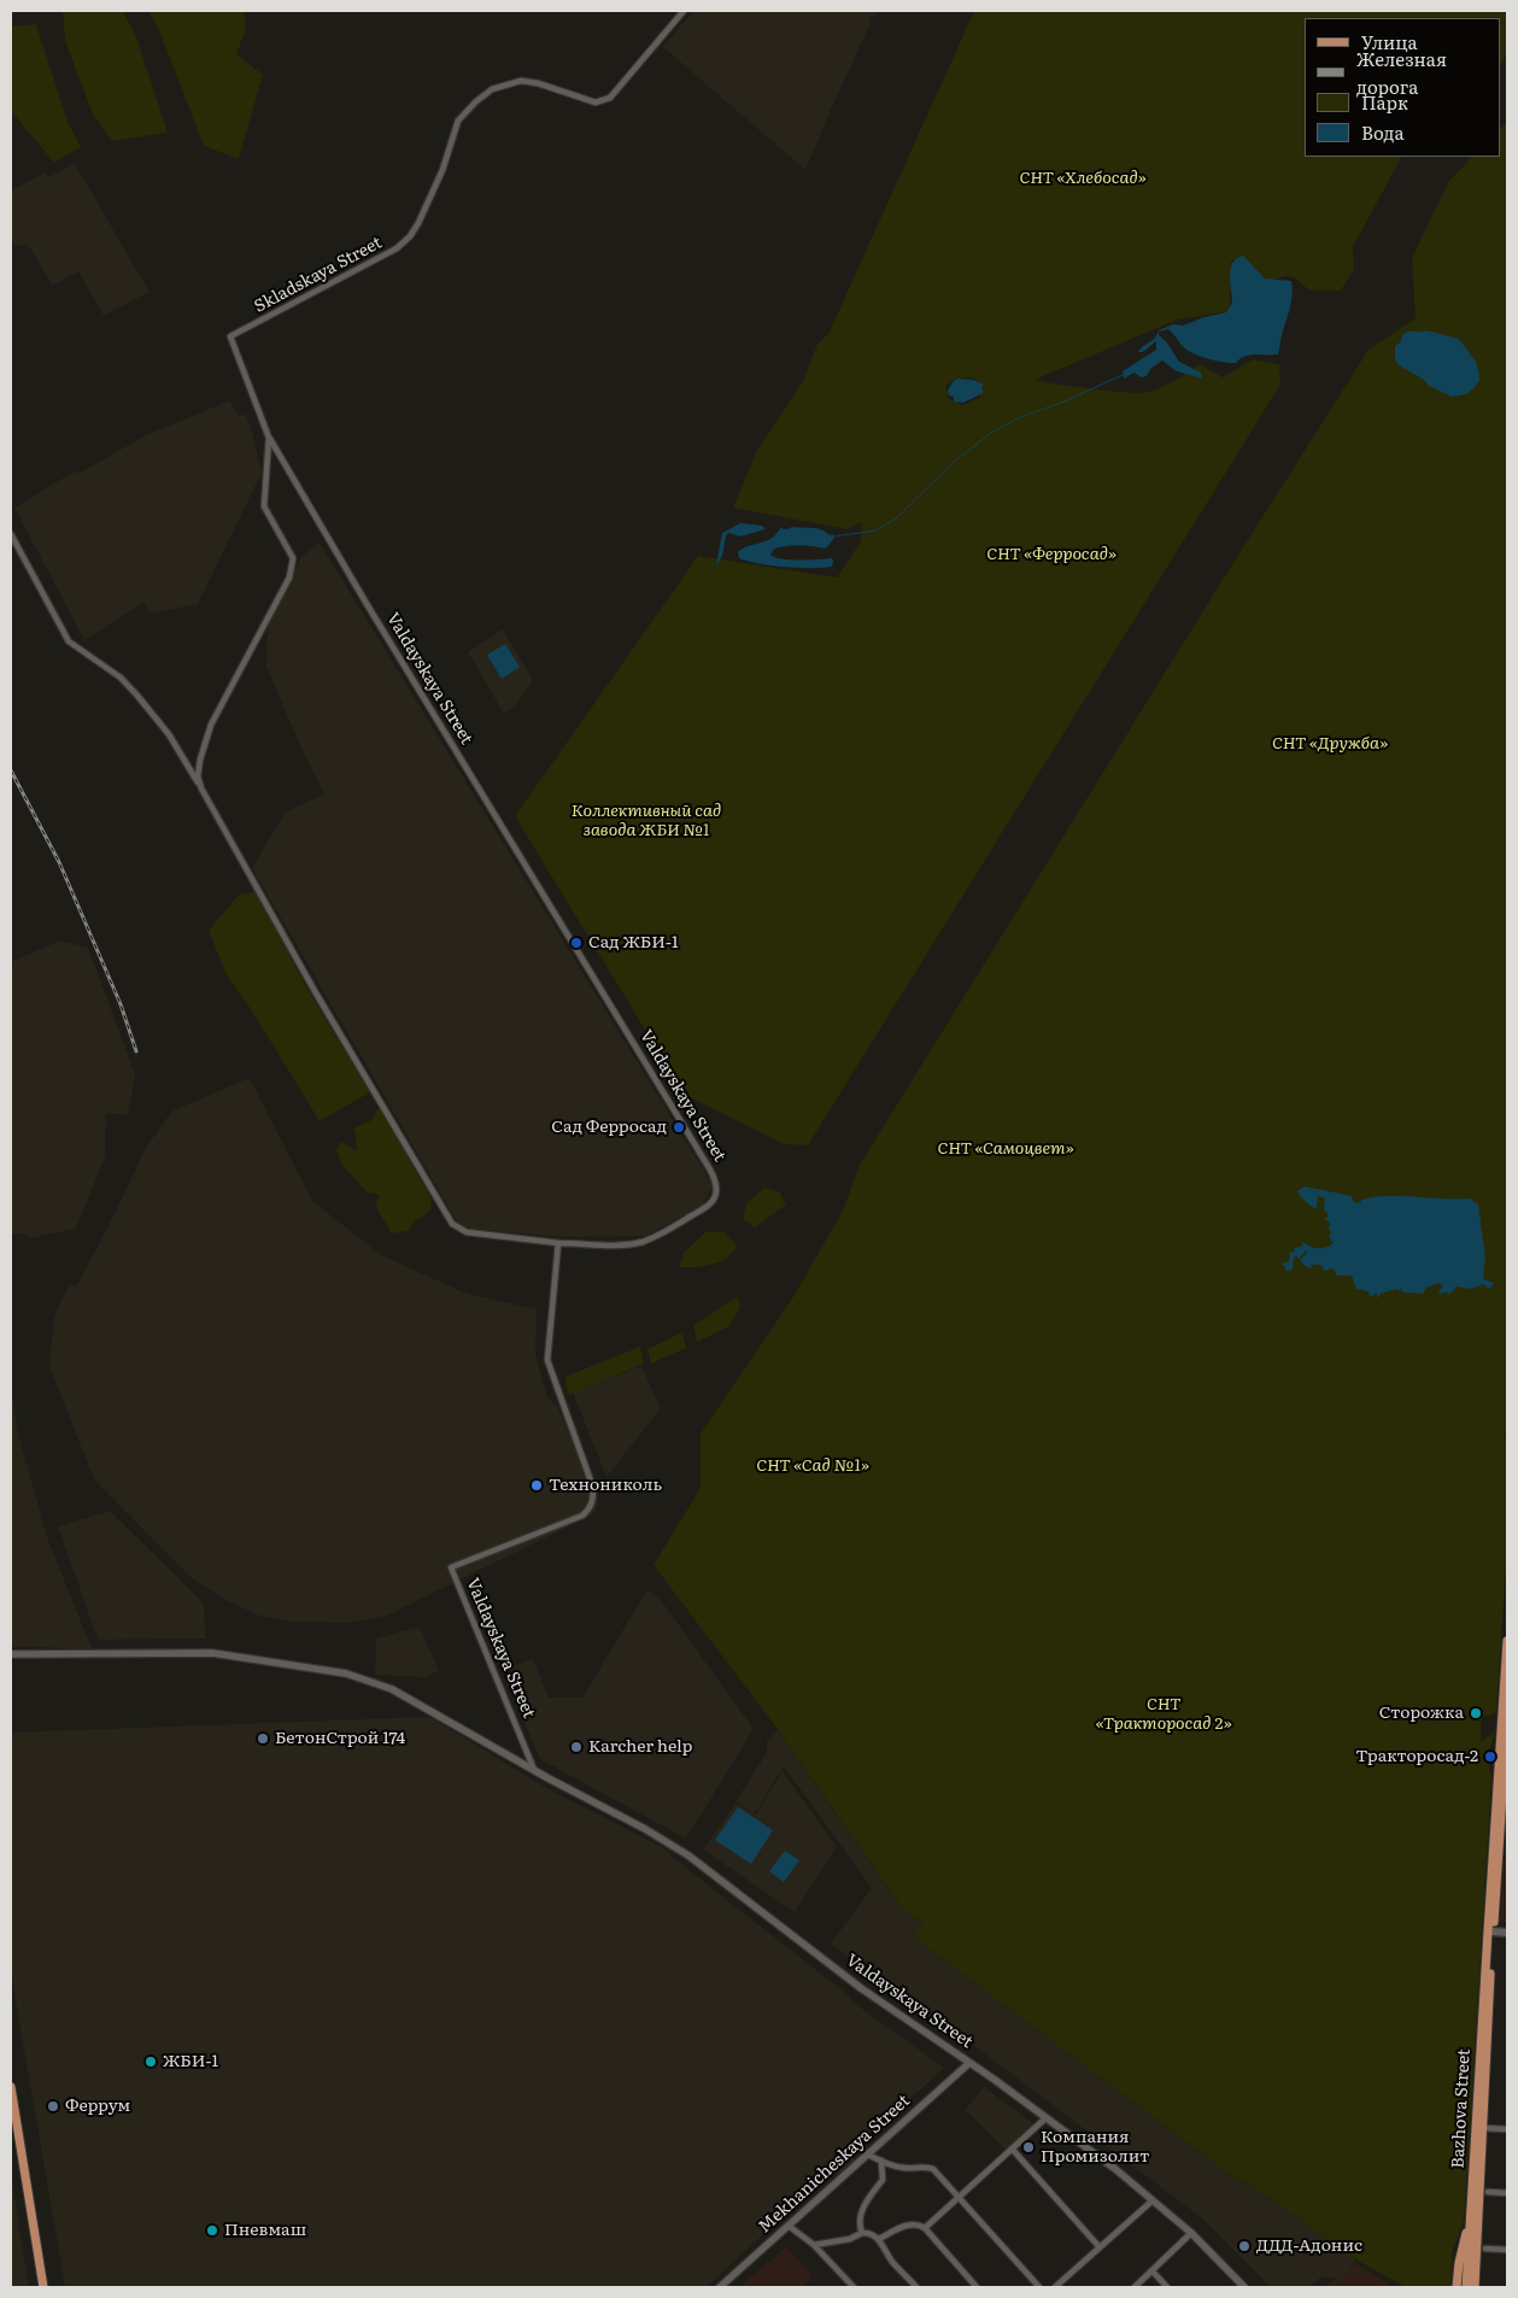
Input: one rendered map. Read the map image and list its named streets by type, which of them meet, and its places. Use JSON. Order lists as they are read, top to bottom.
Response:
{
  "streets": {
    "main road": ["Bazhova Street"],
    "street": ["Skladskaya Street", "Valdayskaya Street", "Mekhanicheskaya Street"]
  },
  "crossings": [
    ["Skladskaya Street", "Valdayskaya Street"],
    ["Valdayskaya Street", "Mekhanicheskaya Street"]
  ],
  "parks": [
    "СНТ «Хлебосад»",
    "СНТ «Ферросад»",
    "СНТ «Дружба»",
    "Коллективный сад завода ЖБИ №1",
    "СНТ «Самоцвет»",
    "СНТ «Сад №1»",
    "СНТ «Тракторосад 2»"
  ],
  "places": [
    "Сад ЖБИ-1",
    "Сад Ферросад",
    "Технониколь",
    "Сторожка",
    "БетонСтрой 174",
    "Karcher help",
    "Тракторосад-2",
    "ЖБИ-1",
    "Феррум",
    "Компания Промизолит",
    "Пневмаш",
    "ДДД-Адонис"
  ],
  "legend": [
    "Улица",
    "Железная дорога",
    "Парк",
    "Вода"
  ]
}
